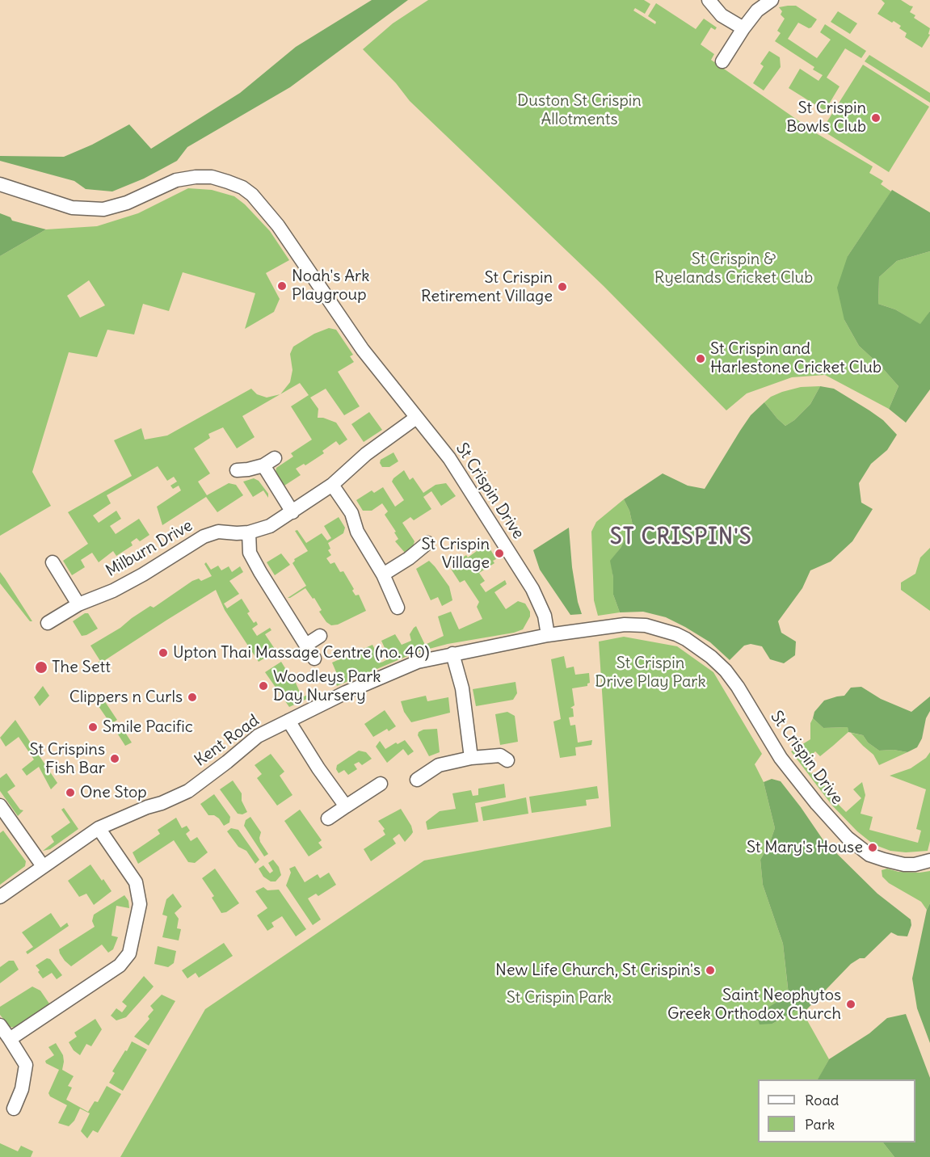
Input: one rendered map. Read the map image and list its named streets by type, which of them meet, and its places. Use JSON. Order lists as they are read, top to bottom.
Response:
{
  "streets": {
    "street": ["St Crispin Drive", "Milburn Drive", "Kent Road"]
  },
  "crossings": [
    ["St Crispin Drive", "Milburn Drive"],
    ["St Crispin Drive", "Kent Road"]
  ],
  "districts": ["ST CRISPIN'S"],
  "parks": [
    "Duston St Crispin Allotments",
    "St Crispin & Ryelands Cricket Club",
    "St Crispin Drive Play Park",
    "St Crispin Park"
  ],
  "places": [
    "St Crispin Bowls Club",
    "Noah's Ark Playgroup",
    "St Crispin Retirement Village",
    "St Crispin and Harlestone Cricket Club",
    "St Crispin Village",
    "Upton Thai Massage Centre (no. 40)",
    "The Sett",
    "Woodleys Park Day Nursery",
    "Clippers n Curls",
    "Smile Pacific",
    "St Crispins Fish Bar",
    "One Stop",
    "St Mary's House",
    "New Life Church, St Crispin's",
    "Saint Neophytos Greek Orthodox Church"
  ],
  "legend": ["Road", "Park"]
}
